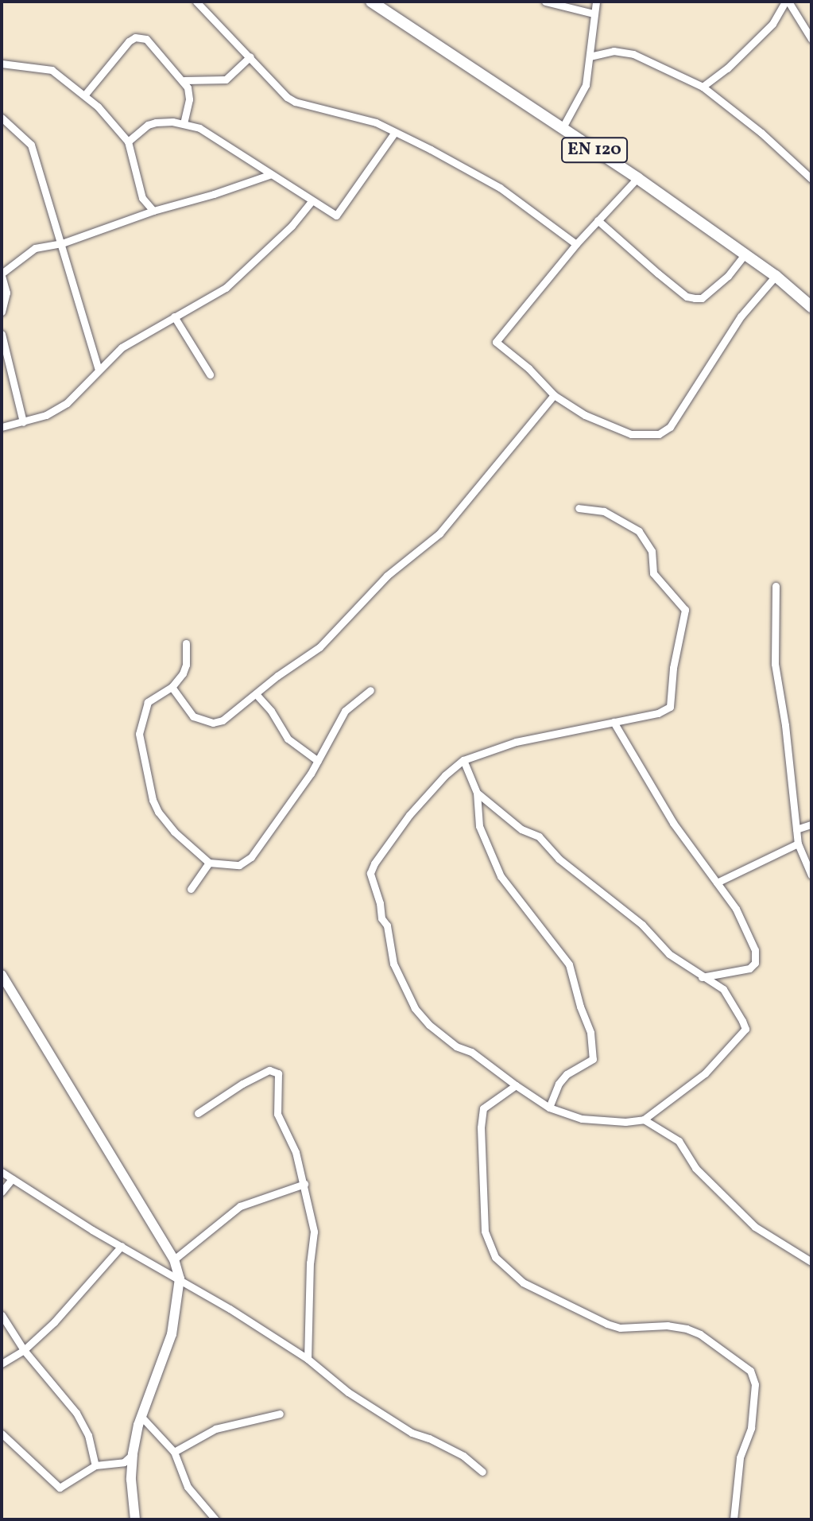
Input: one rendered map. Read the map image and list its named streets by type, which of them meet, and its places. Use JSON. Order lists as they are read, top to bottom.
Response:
{
  "streets": {
    "main road": ["EN 120"]
  }
}
